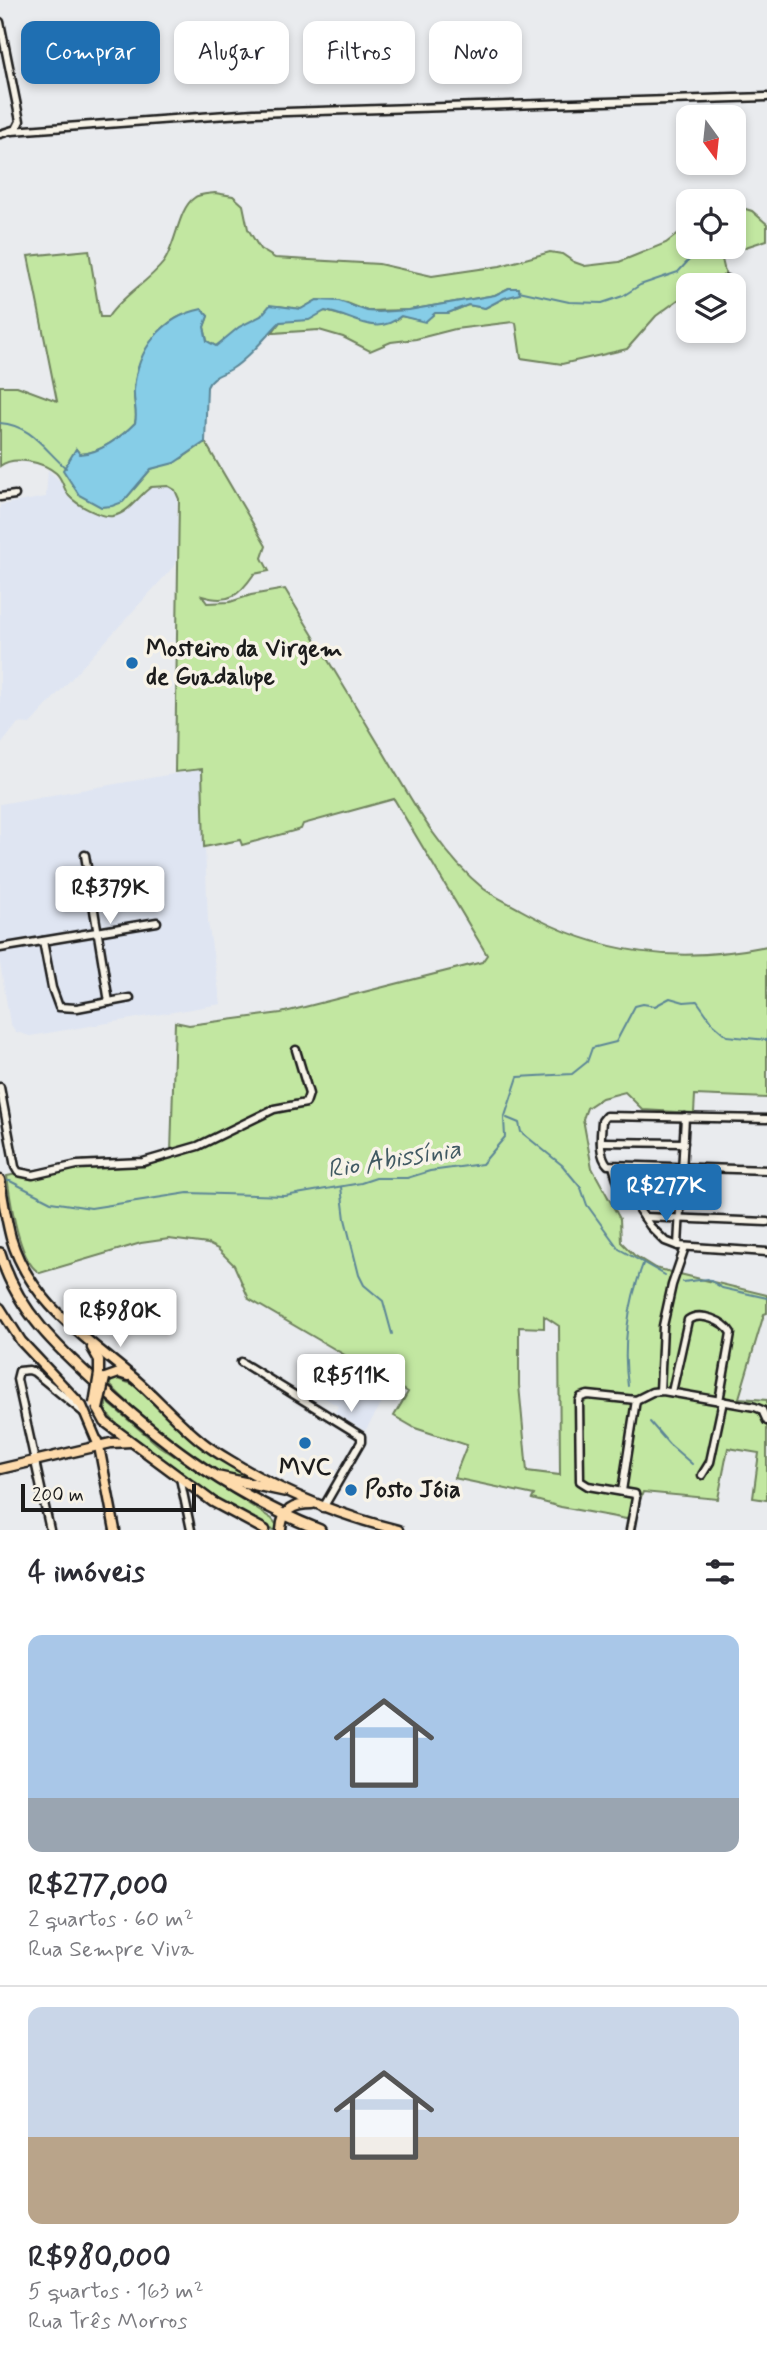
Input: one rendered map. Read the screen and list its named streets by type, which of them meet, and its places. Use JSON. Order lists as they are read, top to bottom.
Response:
{
  "water": ["Rio Abissínia"],
  "places": ["Mosteiro da Virgem de Guadalupe", "MVC", "Posto Jóia"],
  "scale_bar": "200 m",
  "north": "bottom",
  "page": {
    "chip": [
      "Comprar",
      "Alugar",
      "Filtros",
      "Novo"
    ],
    "price": [
      "R$379K",
      "R$277K",
      "R$980K",
      "R$511K"
    ],
    "scale": "200 m",
    "heading": "4 imóveis",
    "list": [
      {
        "name": "R$277,000",
        "note": "2 quartos · 60 m² · Rua Sempre Viva"
      },
      {
        "name": "R$980,000",
        "note": "5 quartos · 163 m² · Rua Três Morros"
      }
    ]
  }
}
